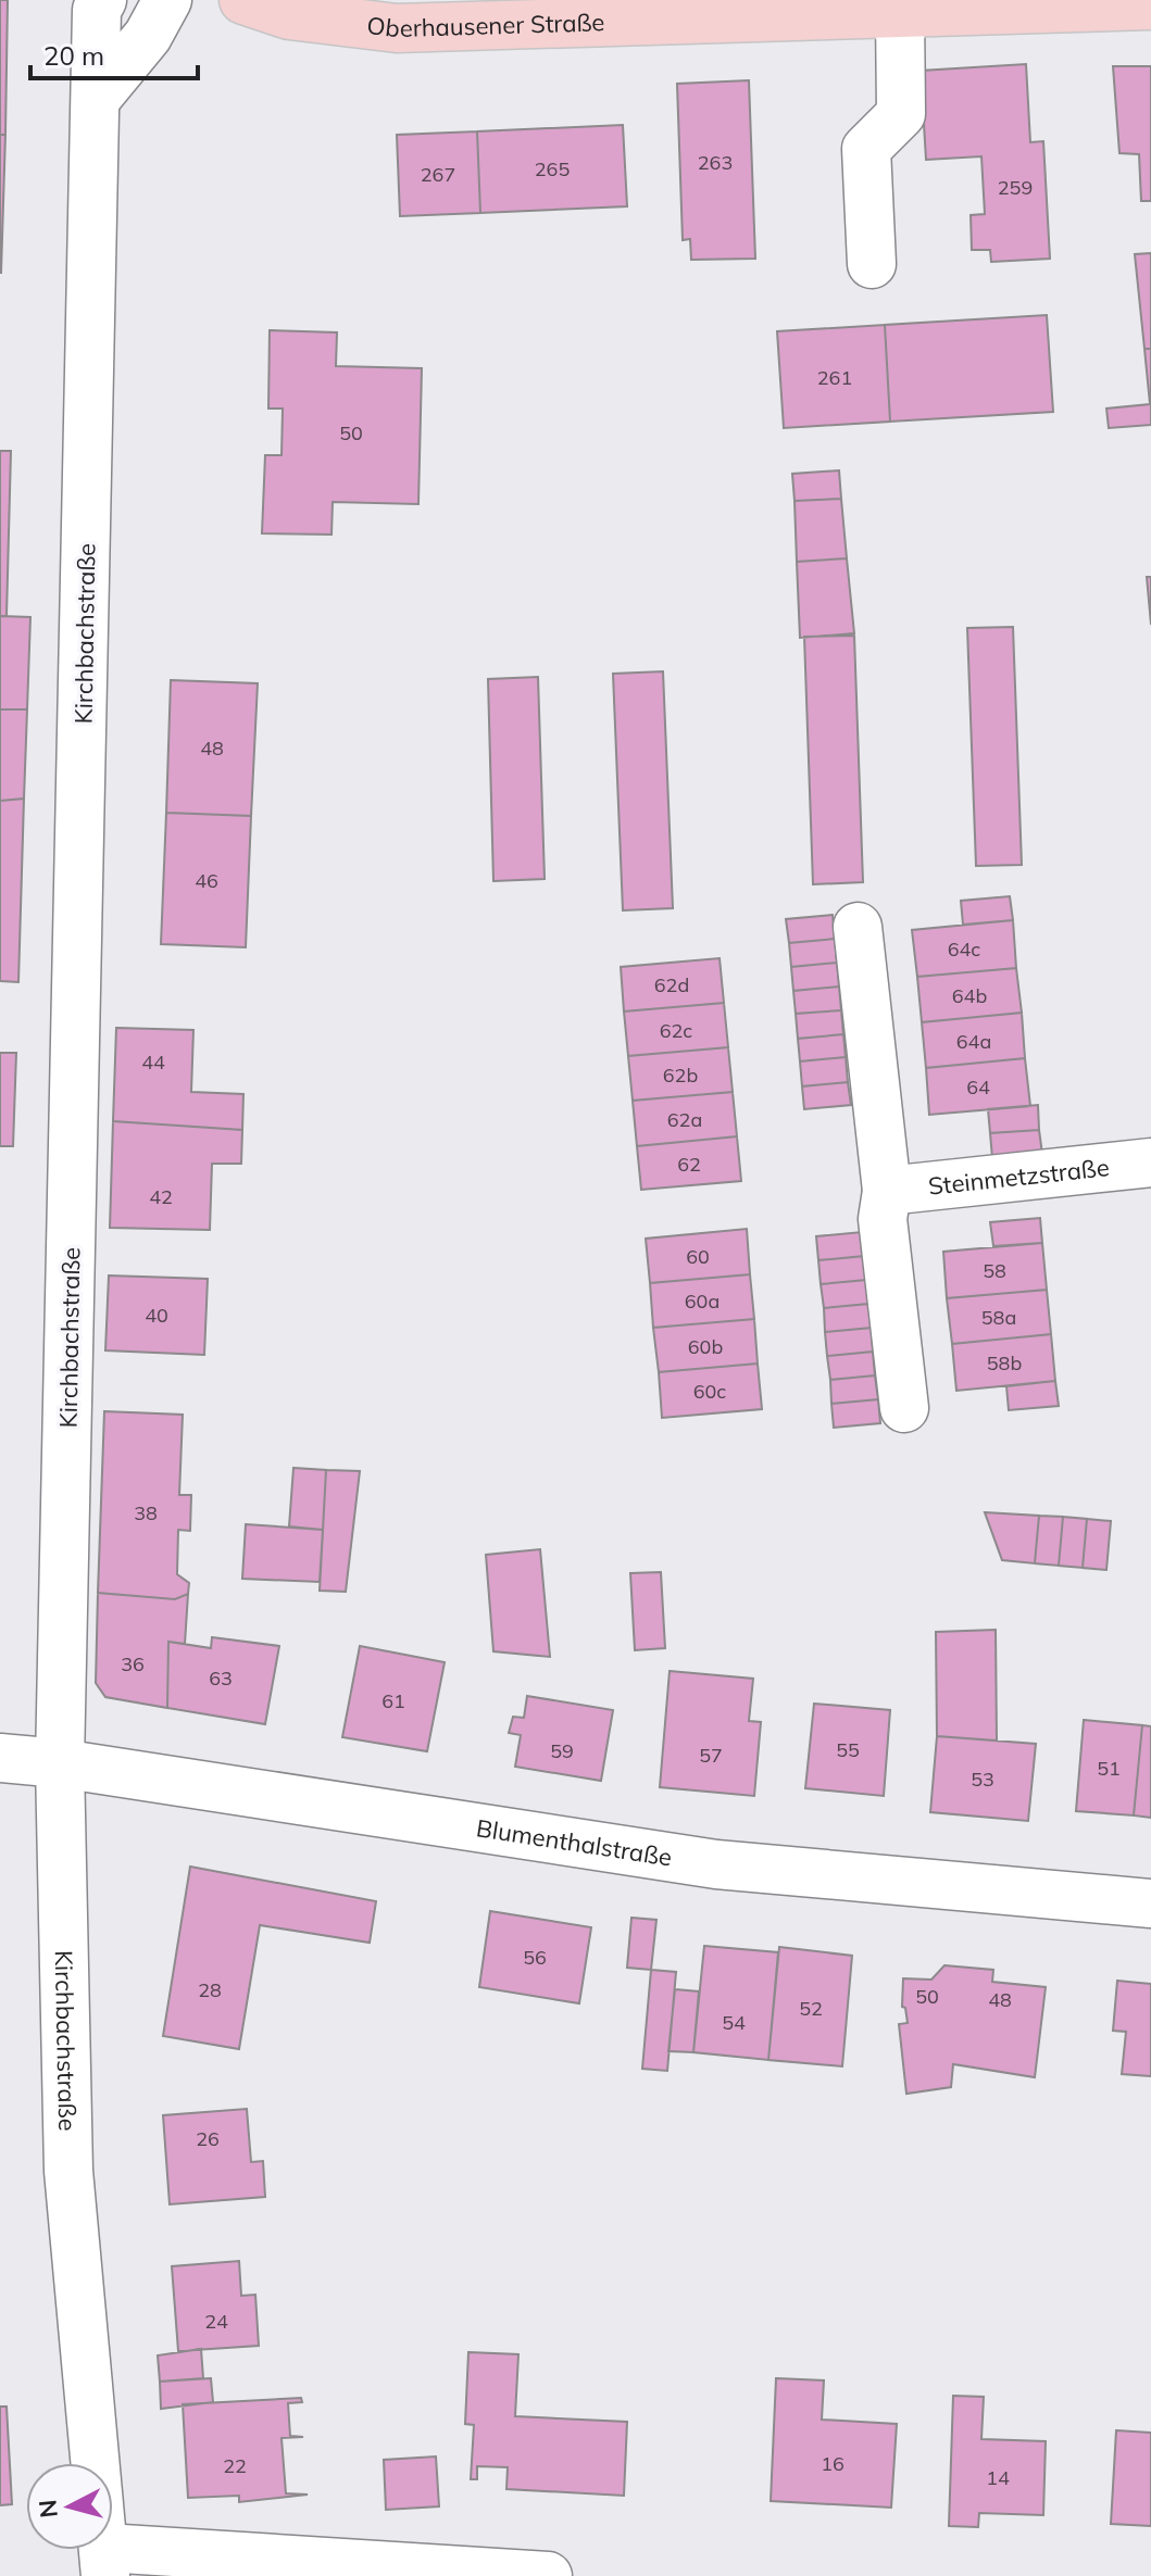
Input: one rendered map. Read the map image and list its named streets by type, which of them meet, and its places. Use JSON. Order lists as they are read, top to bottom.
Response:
{
  "streets": {
    "main road": ["Oberhausener Straße"],
    "street": ["Kirchbachstraße", "Steinmetzstraße", "Blumenthalstraße"]
  },
  "crossings": [
    ["Kirchbachstraße", "Blumenthalstraße"]
  ],
  "house_numbers": [
    "263",
    "265",
    "267",
    "259",
    "261",
    "50",
    "48",
    "46",
    "64c",
    "62d",
    "64b",
    "62c",
    "64a",
    "44",
    "62b",
    "64",
    "62a",
    "62",
    "42",
    "60",
    "58",
    "60a",
    "40",
    "58a",
    "60b",
    "58b",
    "60c",
    "38",
    "36",
    "63",
    "61",
    "55",
    "59",
    "57",
    "51",
    "53",
    "56",
    "28",
    "50",
    "48",
    "52",
    "54",
    "26",
    "24",
    "16",
    "22",
    "14"
  ],
  "scale_bar": "20 m",
  "north": "left"
}
